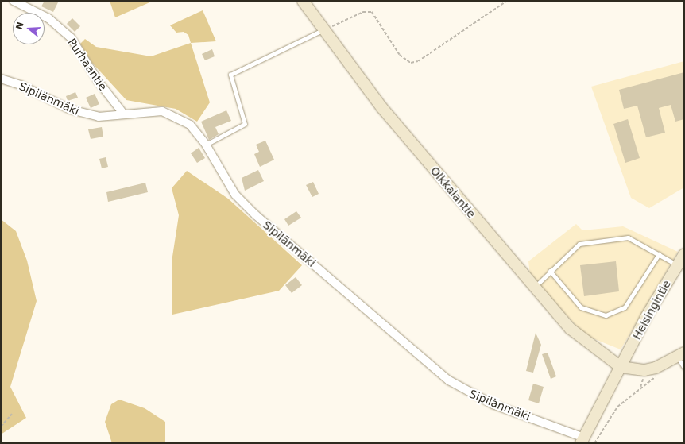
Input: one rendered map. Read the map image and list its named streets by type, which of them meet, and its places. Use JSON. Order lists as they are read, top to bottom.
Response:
{
  "streets": {
    "street": [
      "Purhaantie",
      "Sipilänmäki",
      "Olkkalantie",
      "Helsingintie"
    ]
  },
  "crossings": [
    ["Purhaantie", "Sipilänmäki"],
    ["Sipilänmäki", "Helsingintie"],
    ["Olkkalantie", "Helsingintie"]
  ],
  "north": "left"
}
